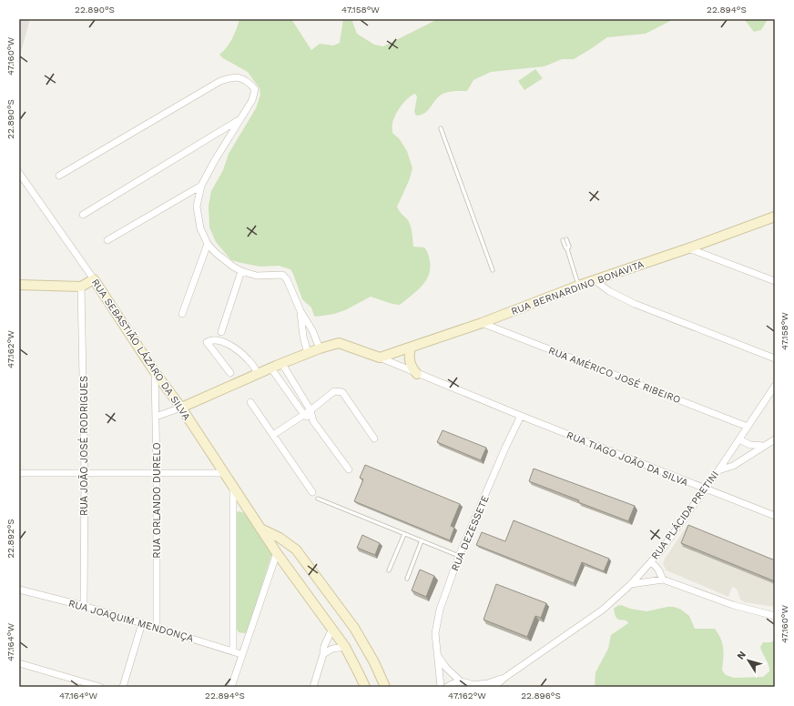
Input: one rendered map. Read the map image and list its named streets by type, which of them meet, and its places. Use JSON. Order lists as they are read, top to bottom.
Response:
{
  "streets": {
    "street": [
      "RUA BERNARDINO BONAVITA",
      "RUA SEBASTIÃO LÁZARO DA SILVA",
      "RUA AMÉRICO JOSÉ RIBEIRO",
      "RUA JOÃO JOSÉ RODRIGUES",
      "RUA TIAGO JOÃO DA SILVA",
      "RUA ORLANDO DURELO",
      "RUA PLÁCIDA PRETINI",
      "RUA DEZESSETE",
      "RUA JOAQUIM MENDONÇA"
    ]
  },
  "crossings": [
    ["RUA BERNARDINO BONAVITA", "RUA AMÉRICO JOSÉ RIBEIRO"],
    ["RUA BERNARDINO BONAVITA", "RUA TIAGO JOÃO DA SILVA"],
    ["RUA SEBASTIÃO LÁZARO DA SILVA", "RUA ORLANDO DURELO"],
    ["RUA AMÉRICO JOSÉ RIBEIRO", "RUA PLÁCIDA PRETINI"],
    ["RUA JOÃO JOSÉ RODRIGUES", "RUA JOAQUIM MENDONÇA"],
    ["RUA TIAGO JOÃO DA SILVA", "RUA PLÁCIDA PRETINI"],
    ["RUA TIAGO JOÃO DA SILVA", "RUA DEZESSETE"],
    ["RUA ORLANDO DURELO", "RUA JOAQUIM MENDONÇA"]
  ],
  "north": "top left",
  "coordinates": [
    "22.890°S",
    "47.158°W",
    "22.894°S",
    "47.160°W",
    "47.162°W",
    "22.892°S",
    "47.164°W",
    "22.896°S"
  ]
}
